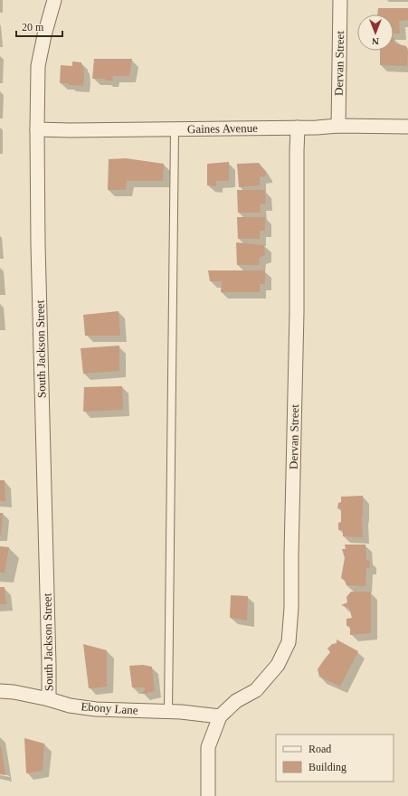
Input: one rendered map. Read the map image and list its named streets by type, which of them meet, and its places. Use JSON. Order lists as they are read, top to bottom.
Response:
{
  "streets": {
    "street": [
      "Dervan Street",
      "Gaines Avenue",
      "South Jackson Street",
      "Ebony Lane"
    ]
  },
  "crossings": [
    ["Dervan Street", "Gaines Avenue"],
    ["Dervan Street", "Ebony Lane"],
    ["Gaines Avenue", "South Jackson Street"],
    ["South Jackson Street", "Ebony Lane"]
  ],
  "legend": ["Road", "Building"],
  "scale_bar": "20 m",
  "north": "bottom"
}
